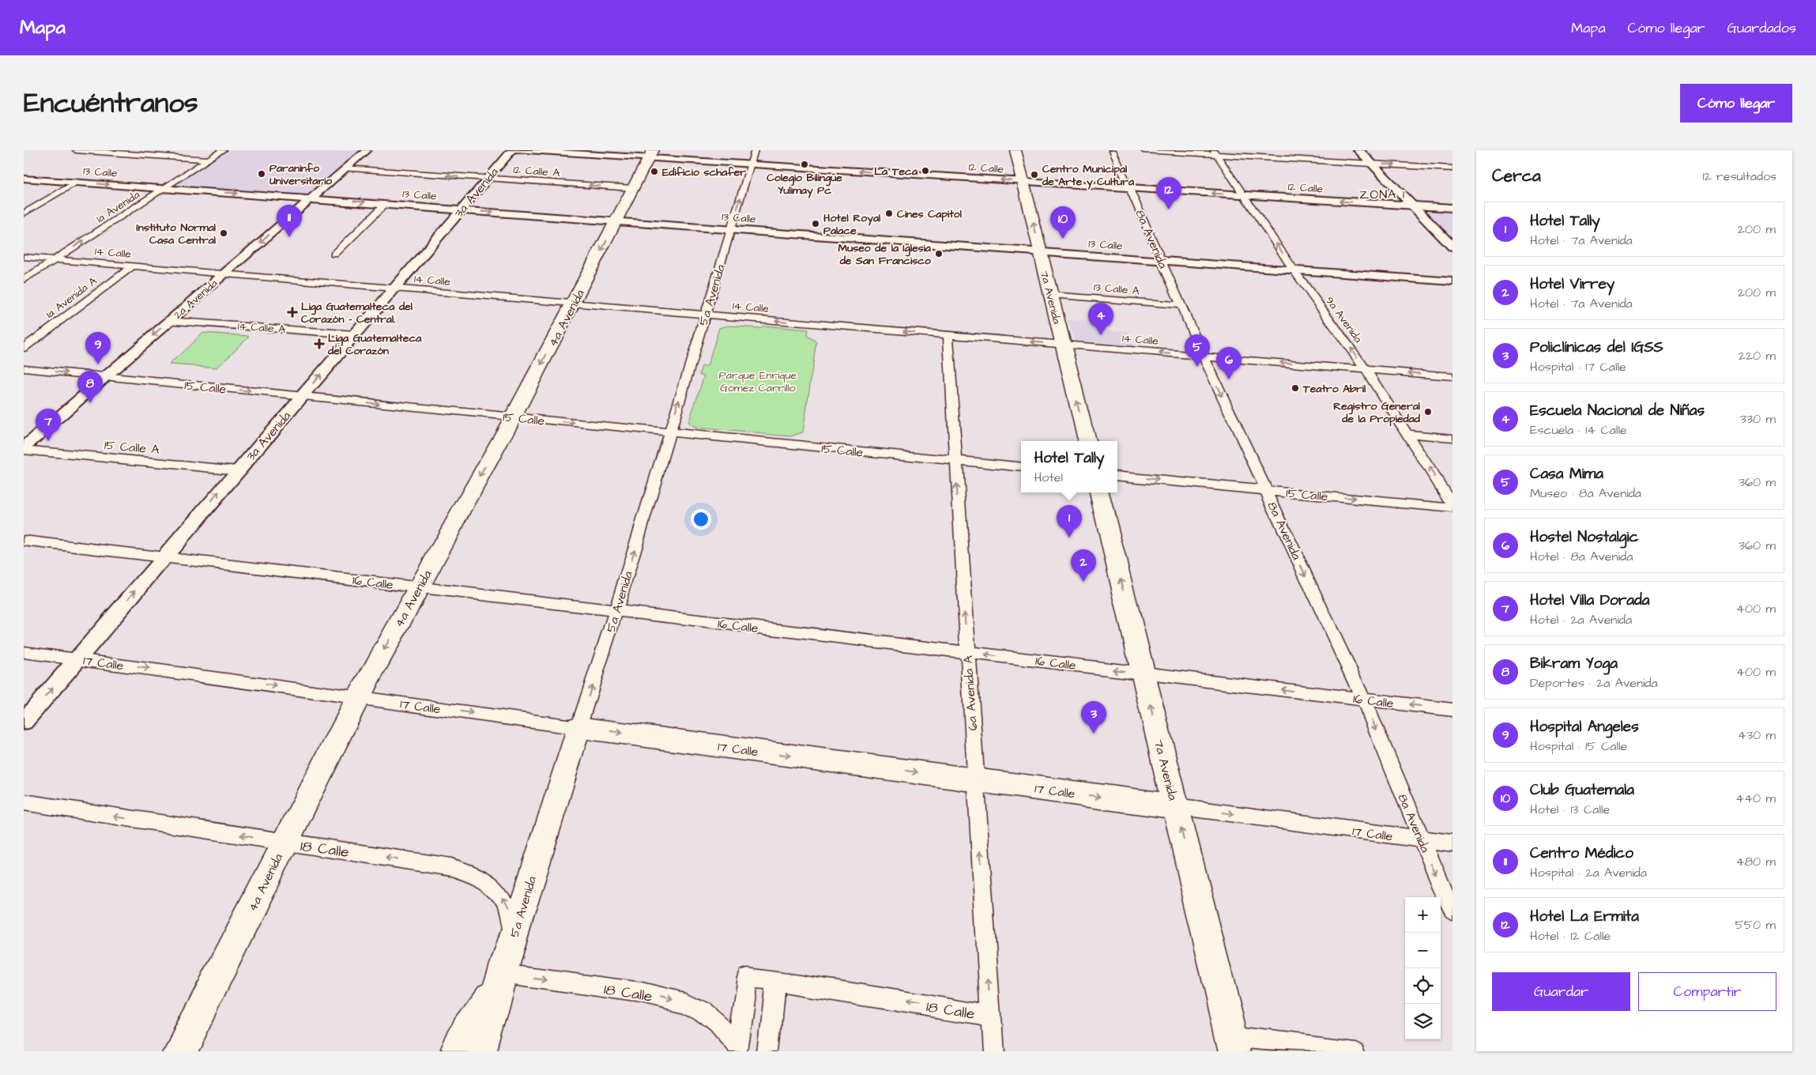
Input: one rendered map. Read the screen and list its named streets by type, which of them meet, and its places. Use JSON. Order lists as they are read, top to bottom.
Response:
{
  "streets": {
    "main road": [
      "5a Avenida",
      "7a Avenida",
      "4a Avenida",
      "17 Calle"
    ],
    "street": [
      "12 Calle",
      "12 Calle A",
      "13 Calle",
      "3a Avenida",
      "1a Avenida",
      "8a Avenida",
      "14 Calle",
      "13 Calle A",
      "1a Avenida A",
      "2a Avenida",
      "9a Avenida",
      "14 Calle A",
      "15 Calle",
      "15 Calle A",
      "16 Calle",
      "6a Avenida A",
      "18 Calle"
    ]
  },
  "crossings": [
    ["12 Calle", "8a Avenida"],
    ["12 Calle", "5a Avenida"],
    ["12 Calle", "7a Avenida"],
    ["12 Calle", "4a Avenida"],
    ["12 Calle", "9a Avenida"],
    ["12 Calle A", "3a Avenida"],
    ["12 Calle A", "2a Avenida"],
    ["12 Calle A", "4a Avenida"],
    ["13 Calle", "3a Avenida"],
    ["13 Calle", "1a Avenida"],
    ["13 Calle", "8a Avenida"],
    ["13 Calle", "5a Avenida"],
    ["13 Calle", "7a Avenida"],
    ["13 Calle", "2a Avenida"],
    ["13 Calle", "4a Avenida"],
    ["13 Calle", "9a Avenida"],
    ["3a Avenida", "14 Calle"],
    ["3a Avenida", "14 Calle A"],
    ["3a Avenida", "15 Calle"],
    ["3a Avenida", "15 Calle A"],
    ["3a Avenida", "16 Calle"],
    ["3a Avenida", "17 Calle"],
    ["1a Avenida", "14 Calle"],
    ["8a Avenida", "14 Calle"],
    ["8a Avenida", "13 Calle A"],
    ["8a Avenida", "15 Calle"],
    ["8a Avenida", "16 Calle"],
    ["8a Avenida", "17 Calle"],
    ["14 Calle", "5a Avenida"],
    ["14 Calle", "1a Avenida A"],
    ["14 Calle", "7a Avenida"],
    ["14 Calle", "2a Avenida"],
    ["14 Calle", "4a Avenida"],
    ["14 Calle", "9a Avenida"],
    ["14 Calle", "6a Avenida A"],
    ["13 Calle A", "7a Avenida"],
    ["5a Avenida", "15 Calle"],
    ["5a Avenida", "16 Calle"],
    ["5a Avenida", "17 Calle"],
    ["5a Avenida", "18 Calle"],
    ["7a Avenida", "16 Calle"],
    ["7a Avenida", "17 Calle"],
    ["2a Avenida", "14 Calle A"],
    ["2a Avenida", "15 Calle"],
    ["2a Avenida", "15 Calle A"],
    ["4a Avenida", "15 Calle"],
    ["4a Avenida", "16 Calle"],
    ["4a Avenida", "17 Calle"],
    ["4a Avenida", "18 Calle"],
    ["15 Calle", "6a Avenida A"],
    ["16 Calle", "6a Avenida A"],
    ["17 Calle", "6a Avenida A"],
    ["6a Avenida A", "18 Calle"]
  ],
  "one_way": [
    "12 Calle A",
    "3a Avenida",
    "8a Avenida",
    "14 Calle",
    "5a Avenida",
    "7a Avenida",
    "2a Avenida",
    "4a Avenida",
    "9a Avenida",
    "15 Calle",
    "17 Calle",
    "6a Avenida A"
  ],
  "districts": ["ZONA 1"],
  "parks": ["Parque Enrique Gómez Carrillo"],
  "places": {
    "other": [
      "Colegio Bilingüe Yulimay Pc",
      "La Teca",
      "Edificio schafer",
      "Paraninfo Universitario",
      "Centro Municipal de Arte y Cultura",
      "Cines Capitol",
      "Hotel Royal Palace",
      "Instituto Normal Casa Central",
      "Museo de la Iglesia de San Francisco",
      "Teatro Abril",
      "Registro General de la Propiedad"
    ],
    "health": ["Liga Guatemalteca del Corazón - Central.", "Liga Guatemalteca del Corazón"]
  },
  "page": {
    "header": "Mapa",
    "nav": ["Mapa", "Cómo llegar", "Guardados"],
    "title": "Encuéntranos",
    "buttons": [
      "Cómo llegar",
      ["Guardar", "Compartir"]
    ],
    "heading": ["Cerca", "12 resultados"],
    "pins": [
      "12",
      "11",
      "10",
      "4",
      "9",
      "5",
      "6",
      "8",
      "7",
      "1",
      "2",
      "3"
    ],
    "list": [
      {
        "mark": "1",
        "name": "Hotel Tally",
        "note": "Hotel · 7a Avenida",
        "value": "200 m"
      },
      {
        "mark": "2",
        "name": "Hotel Virrey",
        "note": "Hotel · 7a Avenida",
        "value": "200 m"
      },
      {
        "mark": "3",
        "name": "Policlínicas del IGSS",
        "note": "Hospital · 17 Calle",
        "value": "220 m"
      },
      {
        "mark": "4",
        "name": "Escuela Nacional de Niñas",
        "note": "Escuela · 14 Calle",
        "value": "330 m"
      },
      {
        "mark": "5",
        "name": "Casa Mima",
        "note": "Museo · 8a Avenida",
        "value": "360 m"
      },
      {
        "mark": "6",
        "name": "Hostel Nostalgic",
        "note": "Hotel · 8a Avenida",
        "value": "360 m"
      },
      {
        "mark": "7",
        "name": "Hotel Villa Dorada",
        "note": "Hotel · 2a Avenida",
        "value": "400 m"
      },
      {
        "mark": "8",
        "name": "Bikram Yoga",
        "note": "Deportes · 2a Avenida",
        "value": "400 m"
      },
      {
        "mark": "9",
        "name": "Hospital Angeles",
        "note": "Hospital · 15 Calle",
        "value": "430 m"
      },
      {
        "mark": "10",
        "name": "Club Guatemala",
        "note": "Hotel · 13 Calle",
        "value": "440 m"
      },
      {
        "mark": "11",
        "name": "Centro Médico",
        "note": "Hospital · 2a Avenida",
        "value": "480 m"
      },
      {
        "mark": "12",
        "name": "Hotel La Ermita",
        "note": "Hotel · 12 Calle",
        "value": "550 m"
      }
    ],
    "popup": ["Hotel Tally", "Hotel"],
    "map_buttons": ["+", "−"]
  }
}
